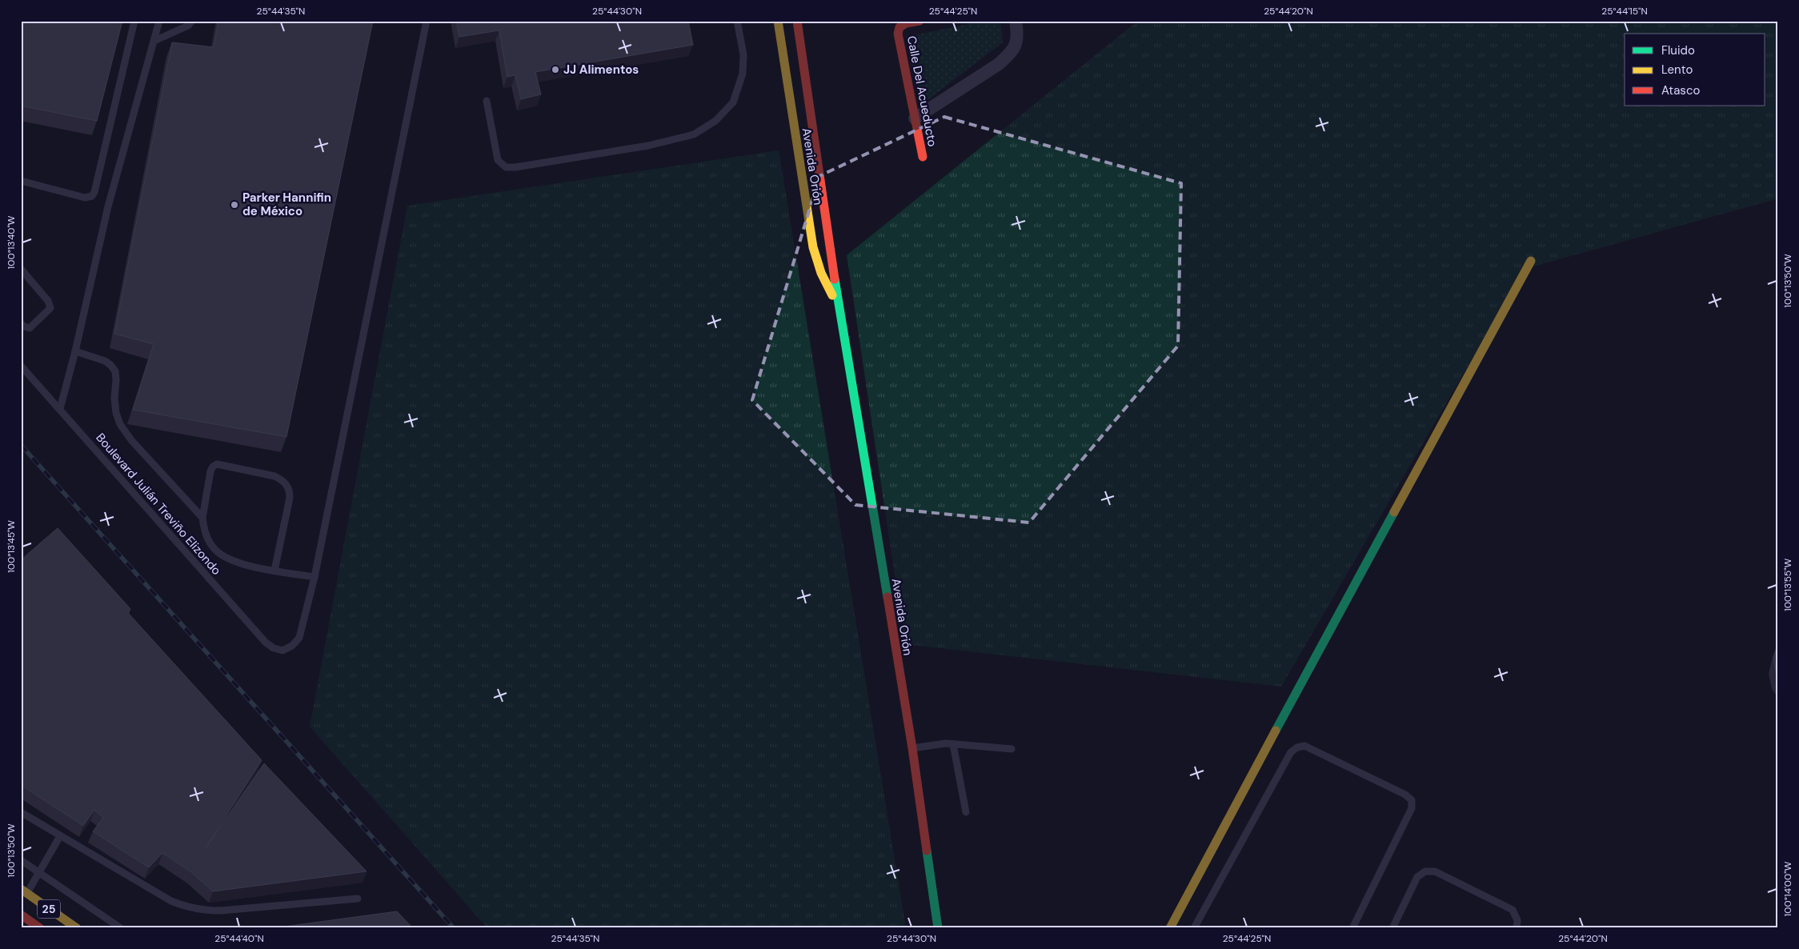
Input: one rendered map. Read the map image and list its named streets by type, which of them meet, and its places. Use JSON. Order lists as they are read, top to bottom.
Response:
{
  "streets": {
    "street": ["Calle Del Acueducto", "Avenida Orión", "25"],
    "lane": ["Boulevard Julián Treviño Elizondo"]
  },
  "places": ["JJ Alimentos", "Parker Hannifin de México"],
  "legend": ["Fluido", "Lento", "Atasco"],
  "coordinates": [
    "25°44'35\"N",
    "25°44'30\"N",
    "25°44'25\"N",
    "25°44'20\"N",
    "25°44'15\"N",
    "100°13'40\"W",
    "100°13'50\"W",
    "100°13'45\"W",
    "100°13'55\"W",
    "100°14'00\"W",
    "25°44'40\"N"
  ]
}
